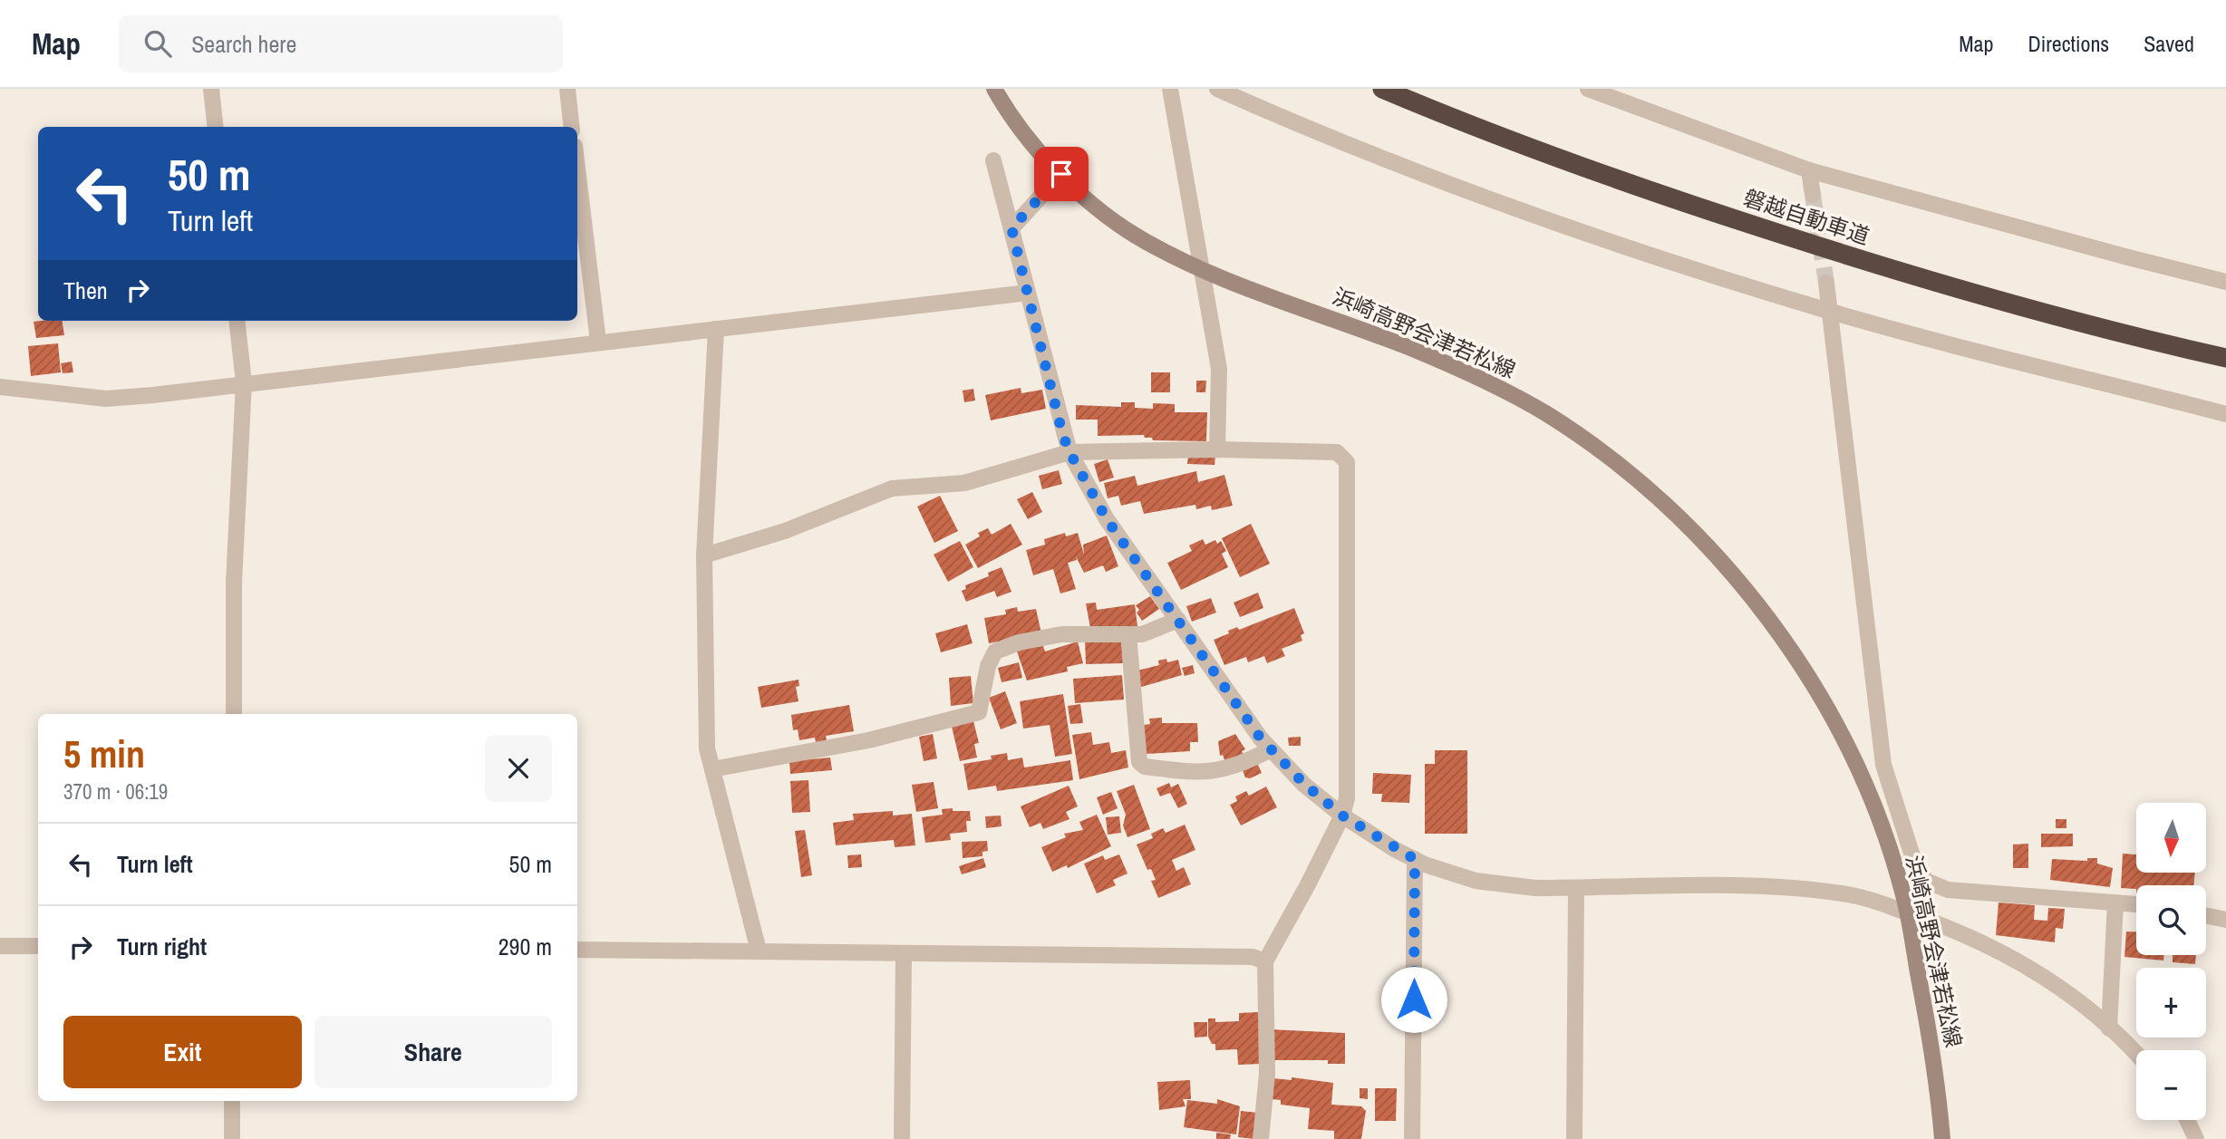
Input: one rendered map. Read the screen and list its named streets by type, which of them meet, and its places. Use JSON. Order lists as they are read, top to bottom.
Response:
{
  "streets": {
    "highway": ["磐越自動車道"],
    "main road": ["浜崎高野会津若松線"]
  },
  "north": "bottom",
  "page": {
    "header": "Map",
    "search": "Search here",
    "nav": ["Map", "Directions", "Saved"],
    "turn": ["50 m", "Turn left"],
    "then": "Then",
    "heading": ["5 min", "370 m · 06:19"],
    "map_buttons": ["+", "−"],
    "list": [
      {
        "name": "Turn left",
        "value": "50 m"
      },
      {
        "name": "Turn right",
        "value": "290 m"
      }
    ],
    "buttons": ["Exit", "Share"]
  }
}
